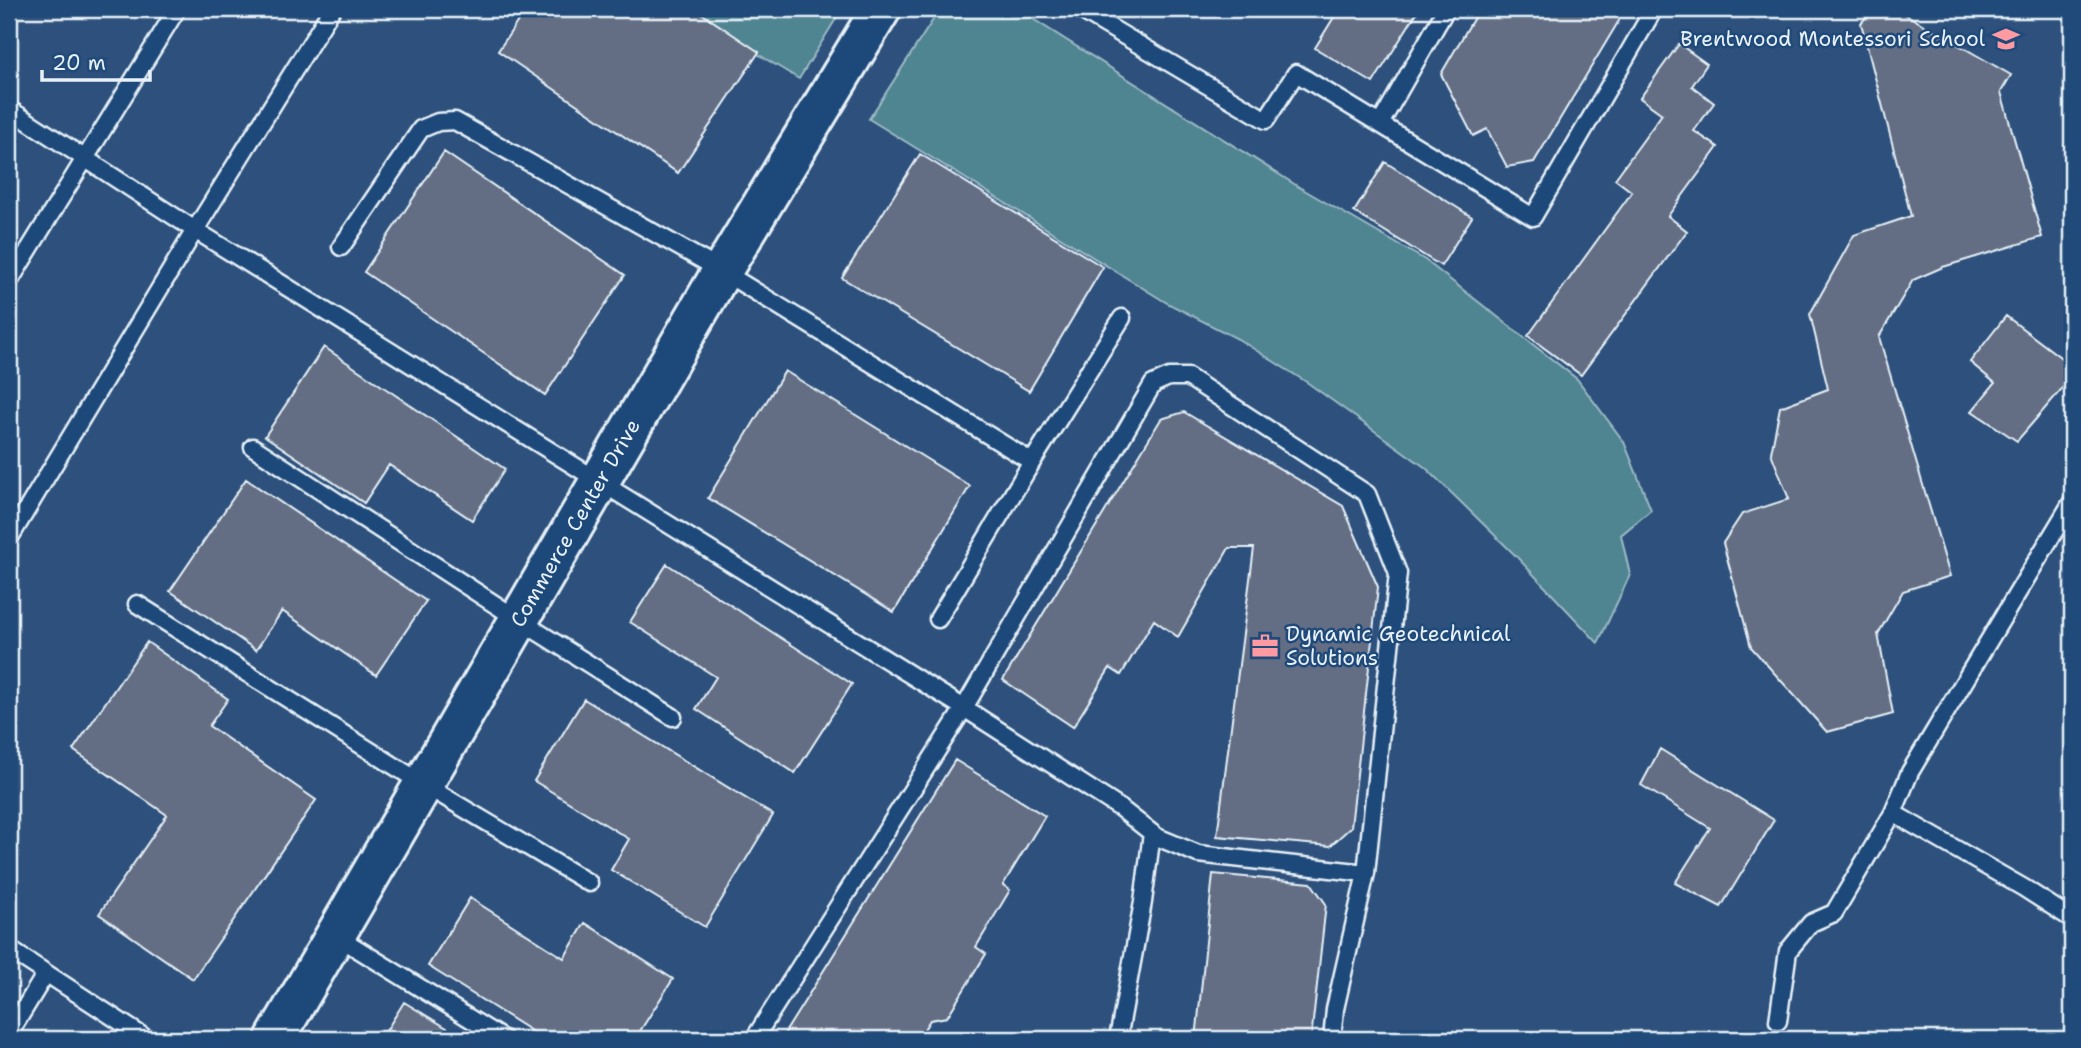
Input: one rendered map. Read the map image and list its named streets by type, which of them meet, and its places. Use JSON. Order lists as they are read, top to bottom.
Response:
{
  "streets": {
    "street": ["Commerce Center Drive"]
  },
  "places": {
    "school or university": ["Brentwood Montessori School"],
    "office": ["Dynamic Geotechnical Solutions"]
  },
  "scale_bar": "20 m"
}
